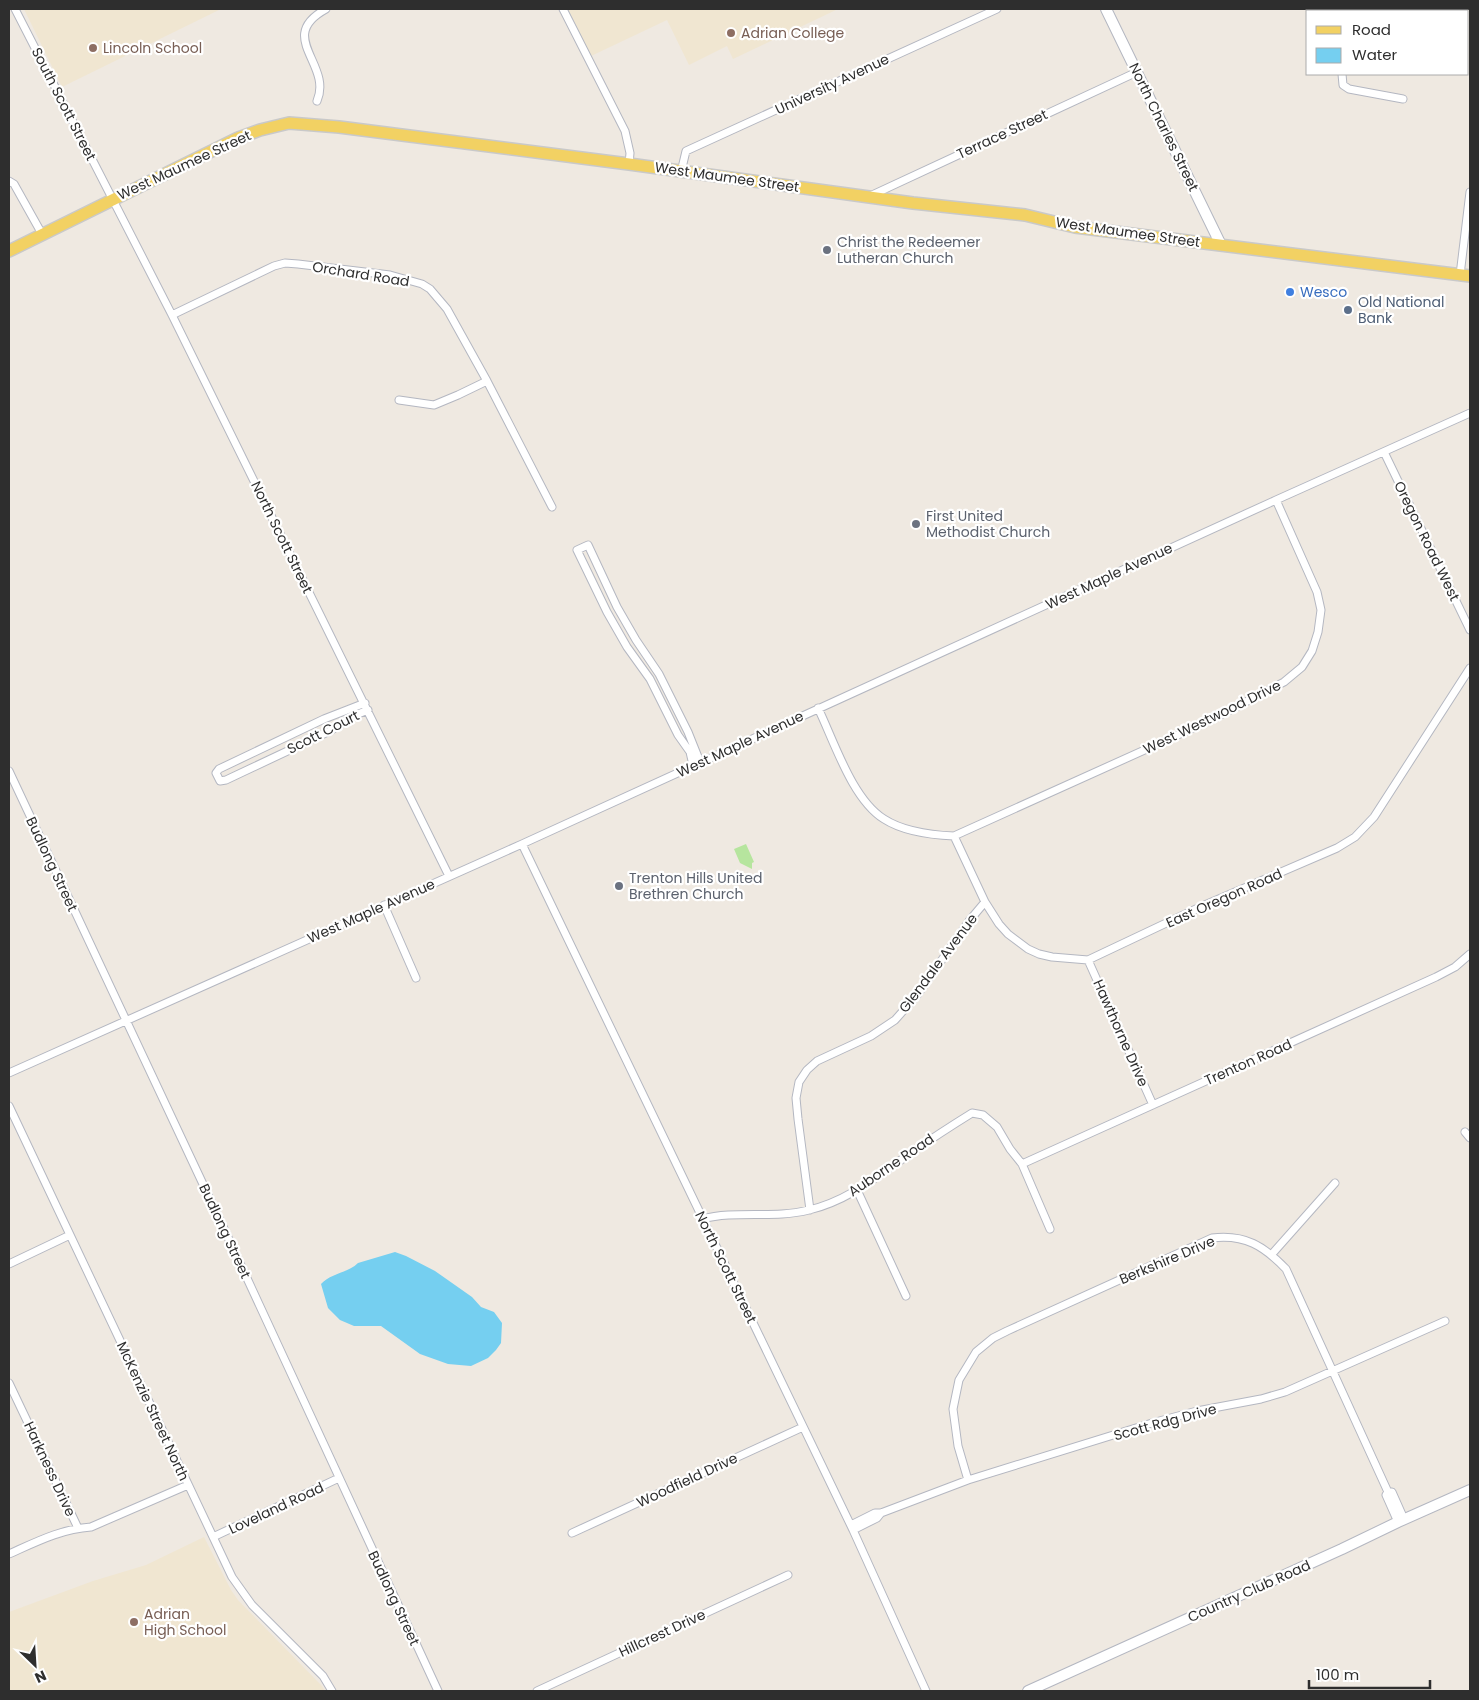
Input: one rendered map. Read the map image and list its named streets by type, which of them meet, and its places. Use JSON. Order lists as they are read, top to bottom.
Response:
{
  "streets": {
    "main road": ["West Maumee Street"],
    "street": [
      "University Avenue",
      "South Scott Street",
      "North Charles Street",
      "Terrace Street",
      "Orchard Road",
      "North Scott Street",
      "Oregon Road West",
      "West Maple Avenue",
      "West Westwood Drive",
      "Scott Court",
      "Budlong Street",
      "East Oregon Road",
      "Glendale Avenue",
      "Hawthorne Drive",
      "Trenton Road",
      "Auborne Road",
      "Berkshire Drive",
      "McKenzie Street North",
      "Scott Rdg Drive",
      "Harkness Drive",
      "Woodfield Drive",
      "Loveland Road",
      "Country Club Road",
      "Hillcrest Drive"
    ]
  },
  "crossings": [
    ["University Avenue", "West Maumee Street"],
    ["South Scott Street", "West Maumee Street"],
    ["South Scott Street", "North Scott Street"],
    ["North Charles Street", "Terrace Street"],
    ["North Charles Street", "West Maumee Street"],
    ["Terrace Street", "West Maumee Street"],
    ["West Maumee Street", "North Scott Street"],
    ["Orchard Road", "North Scott Street"],
    ["North Scott Street", "West Maple Avenue"],
    ["North Scott Street", "Scott Court"],
    ["North Scott Street", "Auborne Road"],
    ["North Scott Street", "Scott Rdg Drive"],
    ["North Scott Street", "Woodfield Drive"],
    ["Oregon Road West", "West Maple Avenue"],
    ["West Maple Avenue", "West Westwood Drive"],
    ["West Maple Avenue", "Budlong Street"],
    ["Budlong Street", "Loveland Road"],
    ["East Oregon Road", "Hawthorne Drive"],
    ["Glendale Avenue", "Auborne Road"],
    ["Hawthorne Drive", "Trenton Road"],
    ["Trenton Road", "Auborne Road"],
    ["Berkshire Drive", "Scott Rdg Drive"],
    ["Berkshire Drive", "Country Club Road"],
    ["McKenzie Street North", "Loveland Road"]
  ],
  "places": [
    "Adrian College",
    "Lincoln School",
    "Christ the Redeemer Lutheran Church",
    "Wesco",
    "Old National Bank",
    "First United Methodist Church",
    "Trenton Hills United Brethren Church",
    "Adrian High School"
  ],
  "legend": ["Road", "Water"],
  "scale_bar": "100 m",
  "north": "bottom right"
}
